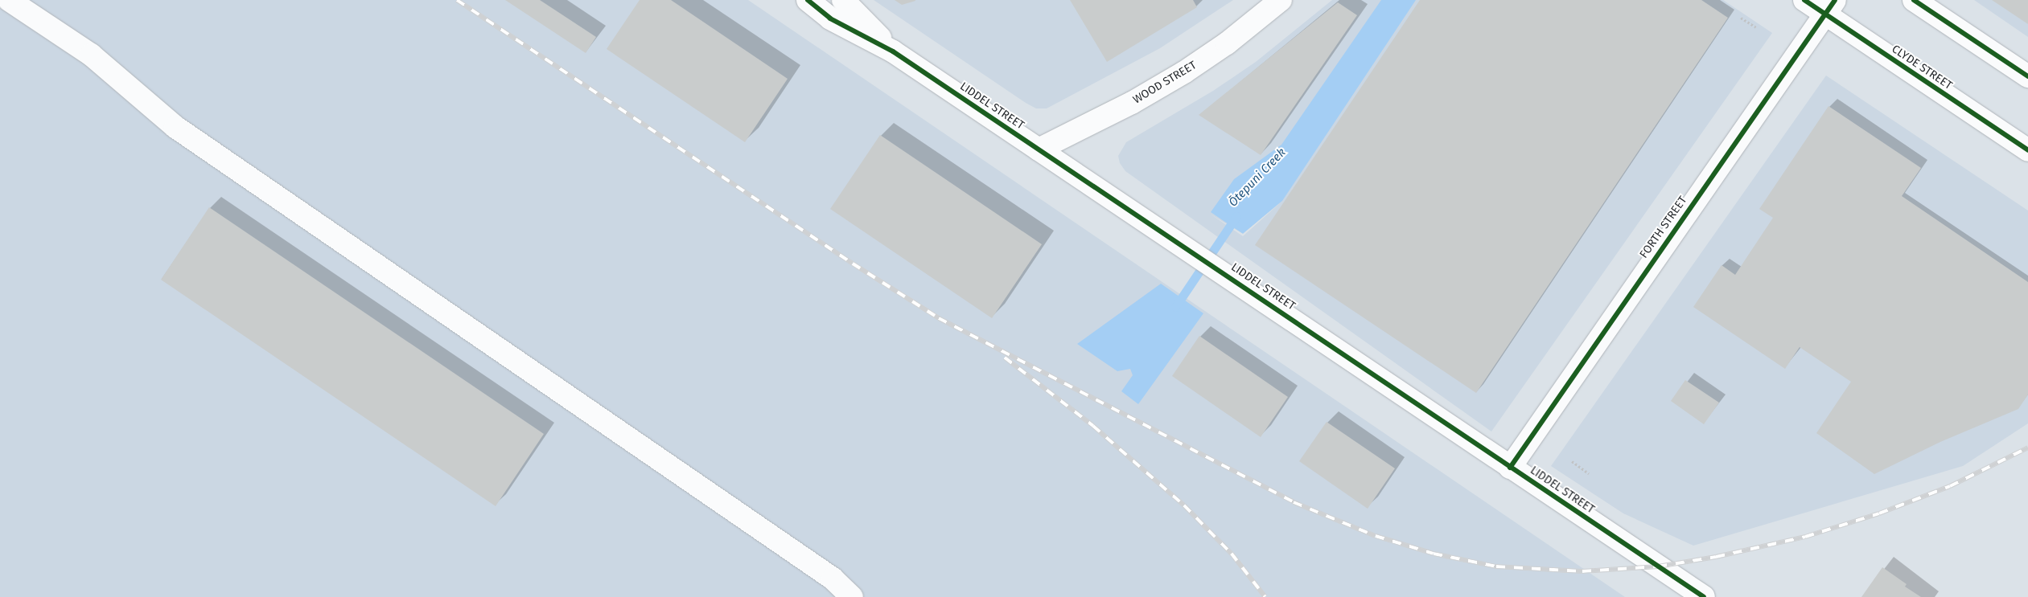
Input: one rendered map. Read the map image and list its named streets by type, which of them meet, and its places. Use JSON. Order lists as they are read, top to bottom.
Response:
{
  "streets": {
    "main road": [
      "CLYDE STREET",
      "WOOD STREET",
      "LIDDEL STREET",
      "FORTH STREET"
    ]
  },
  "crossings": [
    ["CLYDE STREET", "FORTH STREET"],
    ["WOOD STREET", "LIDDEL STREET"],
    ["LIDDEL STREET", "FORTH STREET"]
  ],
  "water": ["Ōtepuni Creek"]
}
